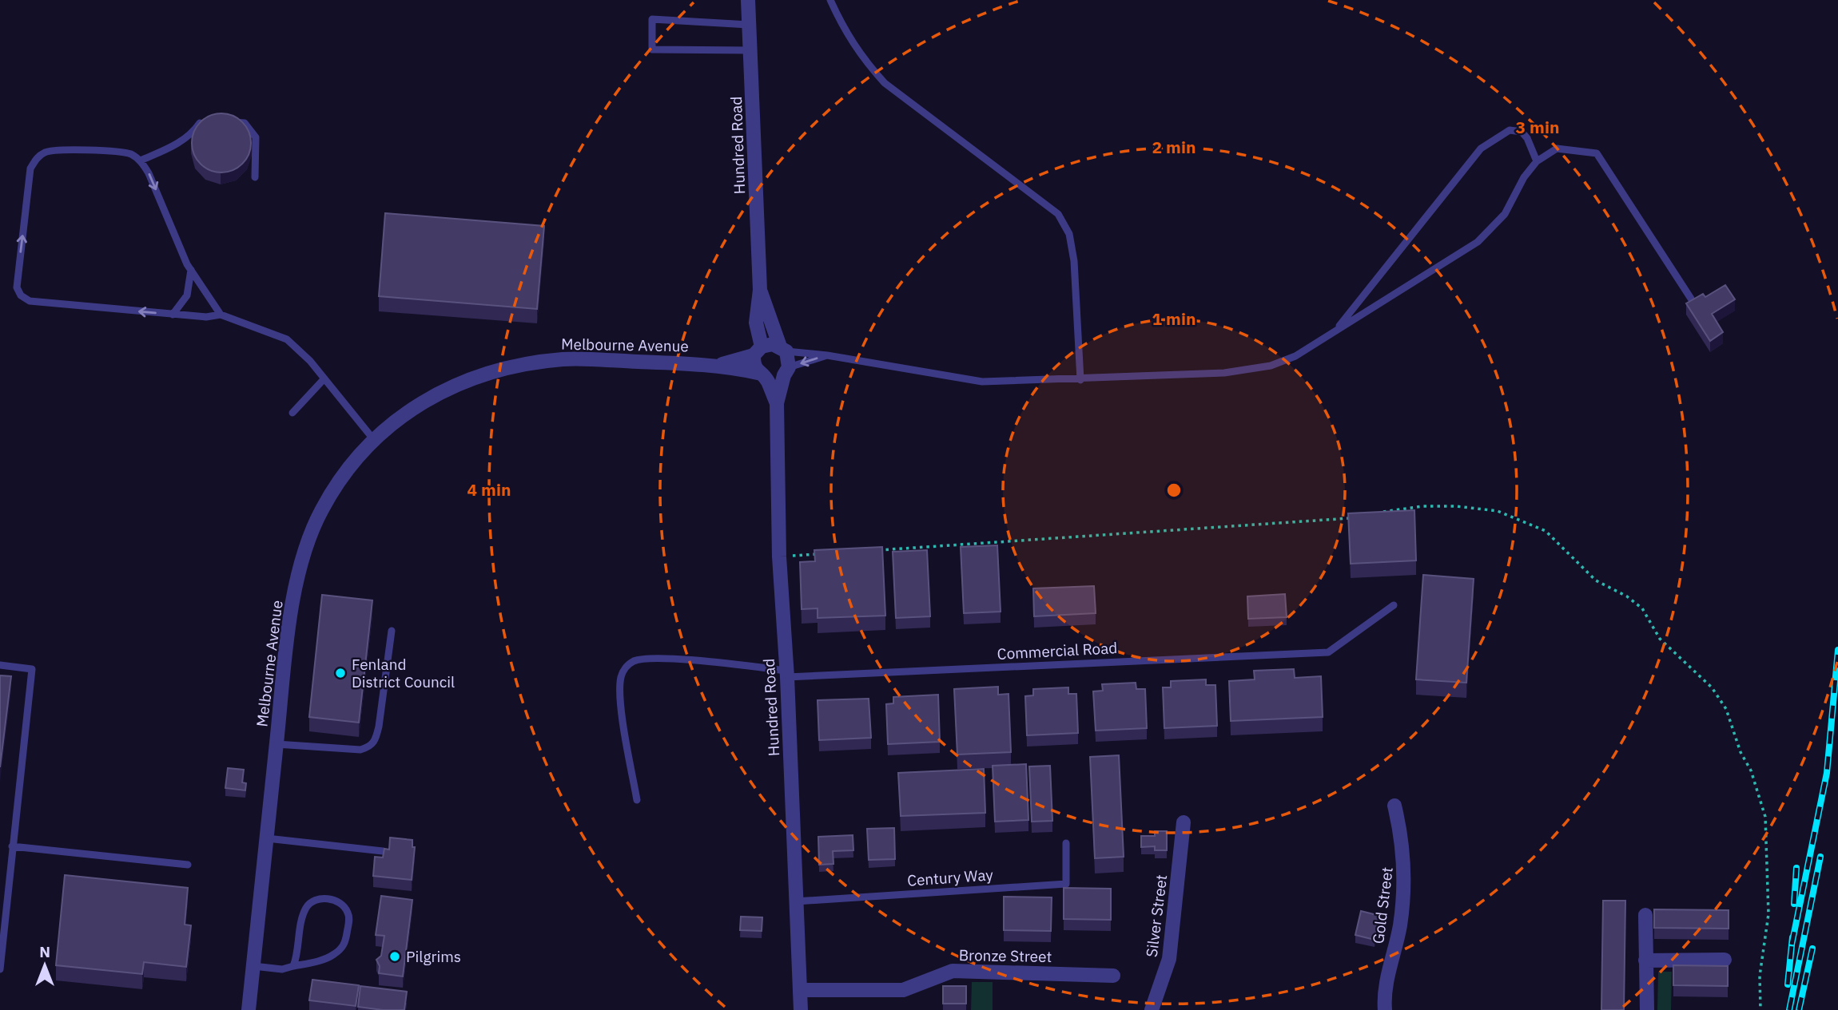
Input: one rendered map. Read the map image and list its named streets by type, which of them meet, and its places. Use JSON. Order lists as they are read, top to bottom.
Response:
{
  "streets": {
    "street": [
      "Hundred Road",
      "Melbourne Avenue",
      "Gold Street",
      "Silver Street",
      "Bronze Street"
    ],
    "lane": ["Commercial Road", "Century Way"]
  },
  "crossings": [
    ["Hundred Road", "Melbourne Avenue"],
    ["Hundred Road", "Commercial Road"],
    ["Hundred Road", "Century Way"],
    ["Hundred Road", "Bronze Street"]
  ],
  "places": ["Fenland District Council", "Pilgrims"],
  "north": "top",
  "rings": [
    "3 min",
    "2 min",
    "1 min",
    "4 min"
  ]
}
